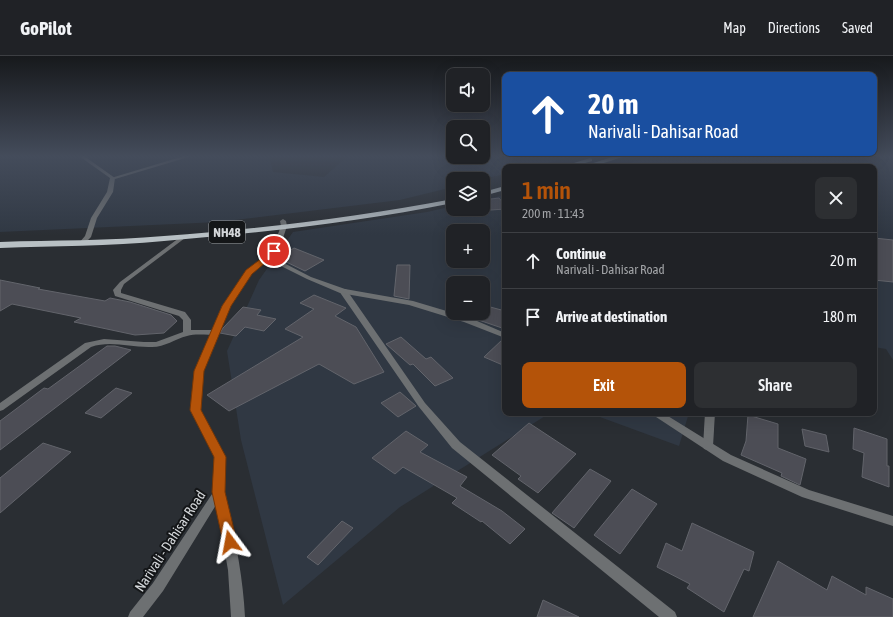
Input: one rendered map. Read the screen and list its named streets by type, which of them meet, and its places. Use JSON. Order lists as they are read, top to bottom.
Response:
{
  "streets": {
    "highway": ["NH48"],
    "street": ["Narivali - Dahisar Road"]
  },
  "crossings": [
    ["NH48", "Narivali - Dahisar Road"]
  ],
  "page": {
    "header": "GoPilot",
    "nav": ["Map", "Directions", "Saved"],
    "map_buttons": ["+", "−"],
    "turn": ["20 m", "Narivali - Dahisar Road"],
    "heading": ["1 min", "200 m · 11:43"],
    "list": [
      {
        "name": "Continue",
        "note": "Narivali - Dahisar Road",
        "value": "20 m"
      },
      {
        "name": "Arrive at destination",
        "value": "180 m"
      }
    ],
    "buttons": ["Exit", "Share"]
  }
}
